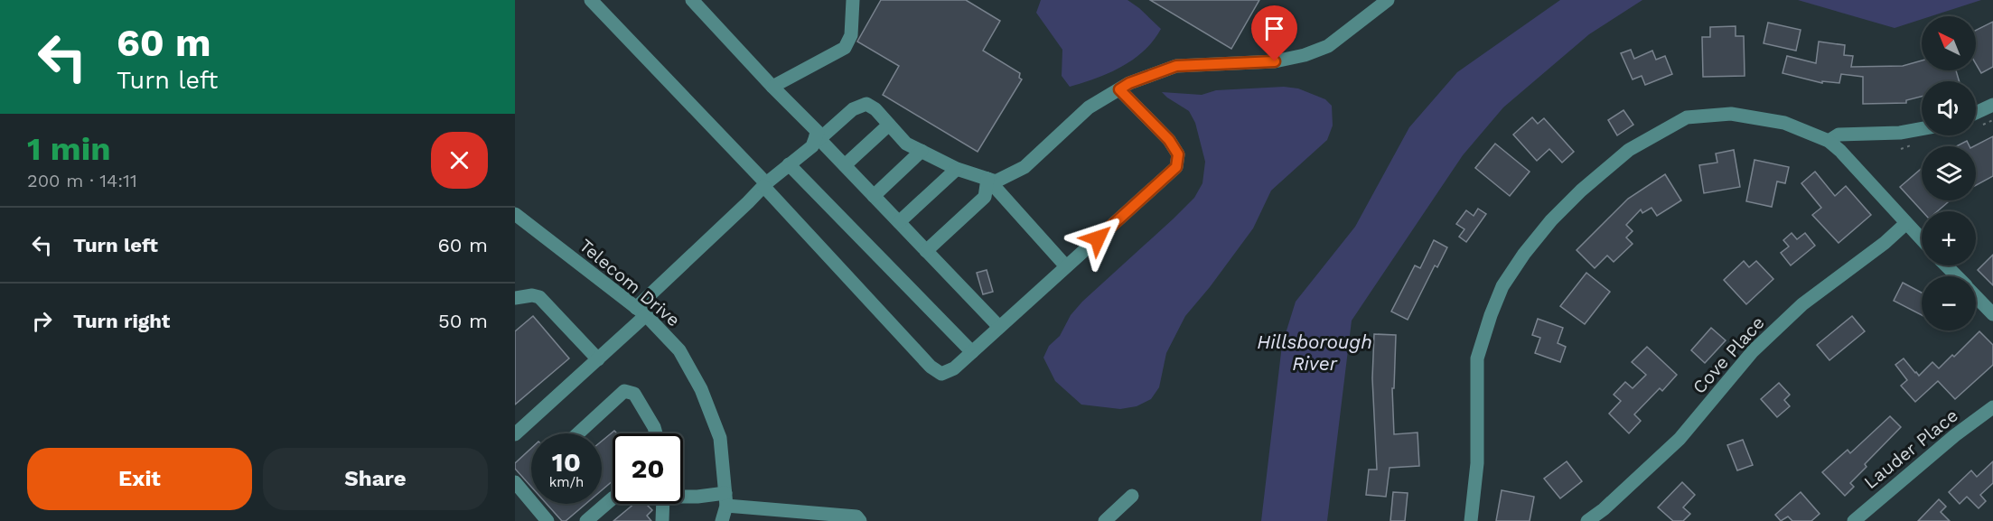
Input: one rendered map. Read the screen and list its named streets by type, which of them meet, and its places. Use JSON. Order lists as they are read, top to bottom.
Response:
{
  "streets": {
    "street": ["Telecom Drive", "Cove Place", "Lauder Place"]
  },
  "water": ["Hillsborough River"],
  "north": "top left",
  "page": {
    "turn": ["60 m", "Turn left"],
    "map_buttons": ["+", "−"],
    "heading": ["1 min", "200 m · 14:11"],
    "list": [
      {
        "name": "Turn left",
        "value": "60 m"
      },
      {
        "name": "Turn right",
        "value": "50 m"
      }
    ],
    "speed": "10 km/h",
    "limit": "20",
    "buttons": ["Exit", "Share"]
  }
}
